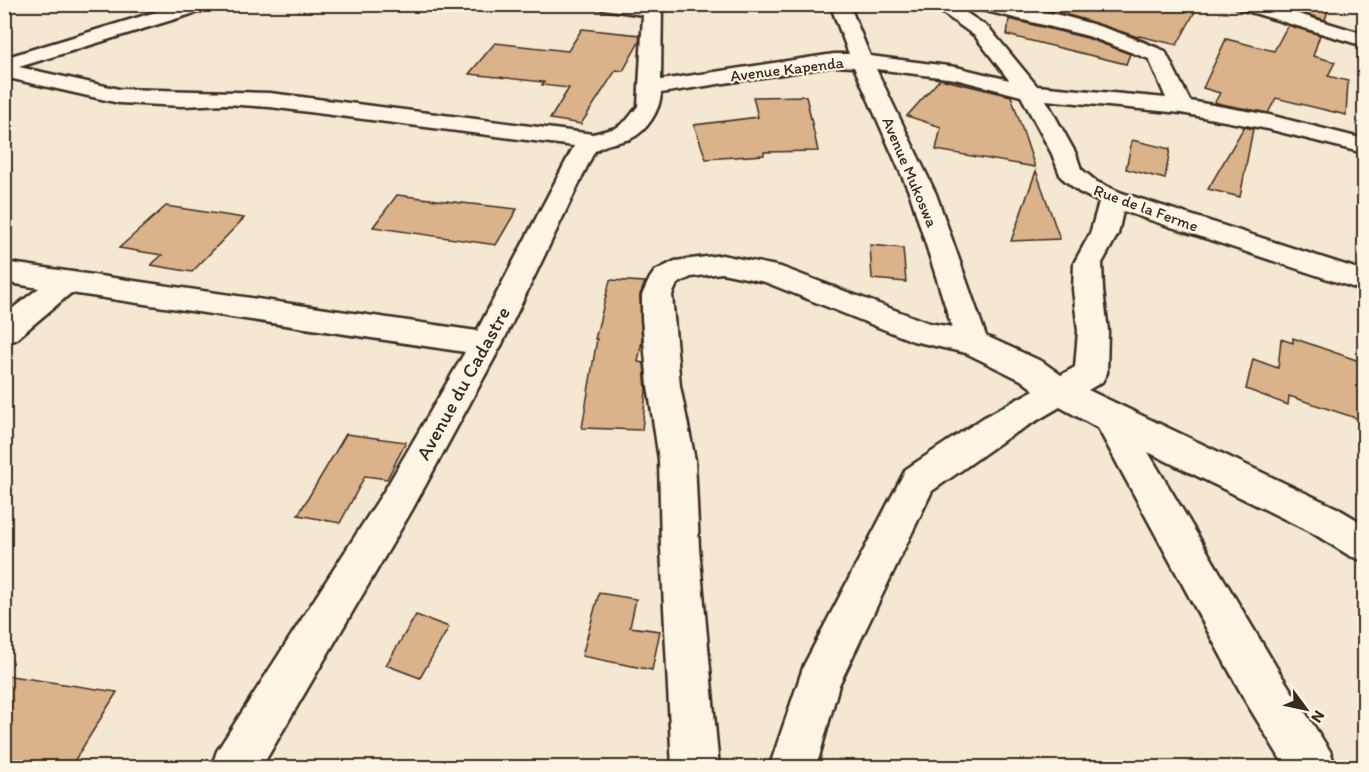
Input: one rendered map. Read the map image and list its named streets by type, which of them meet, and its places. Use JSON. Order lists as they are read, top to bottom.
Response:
{
  "streets": {
    "street": [
      "Avenue Kapenda",
      "Avenue Mukoswa",
      "Rue de la Ferme",
      "Avenue du Cadastre"
    ]
  },
  "crossings": [
    ["Avenue Kapenda", "Avenue Mukoswa"],
    ["Avenue Kapenda", "Rue de la Ferme"]
  ],
  "north": "bottom right"
}
